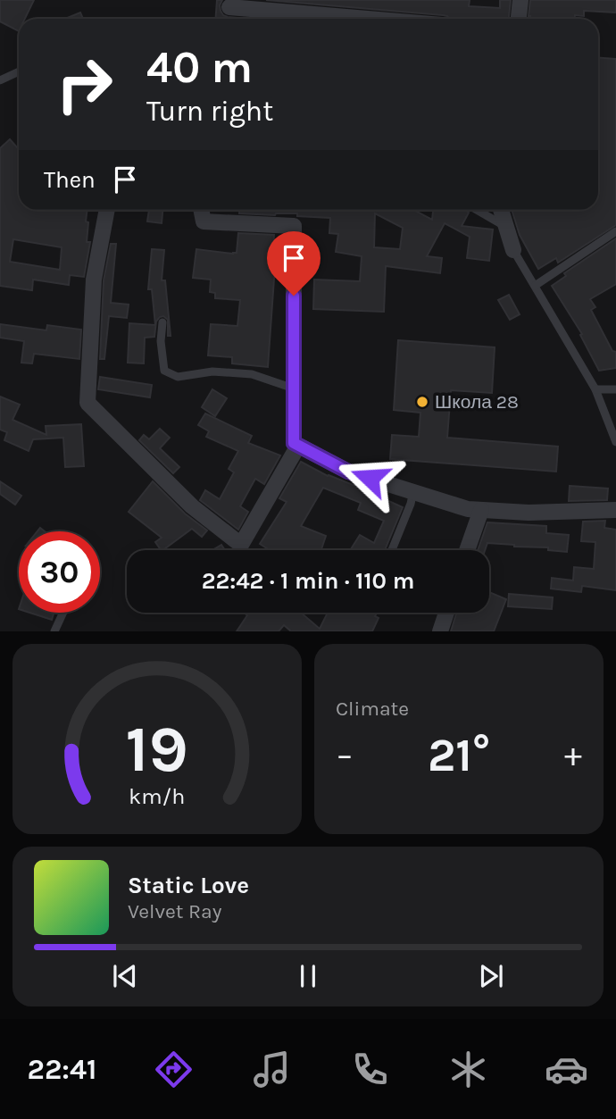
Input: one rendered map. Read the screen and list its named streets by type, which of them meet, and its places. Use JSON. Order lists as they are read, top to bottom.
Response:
{
  "places": ["Школа 28"],
  "page": {
    "turn": ["40 m", "Turn right"],
    "then": "Then",
    "limit": "30",
    "trip": "22:42 · 1 min · 110 m",
    "tile": "Climate",
    "heat": ["−", "21°", "+"],
    "song": ["Static Love", "Velvet Ray"],
    "tabs": "22:41",
    "gauge": ["19", "km/h"]
  }
}
